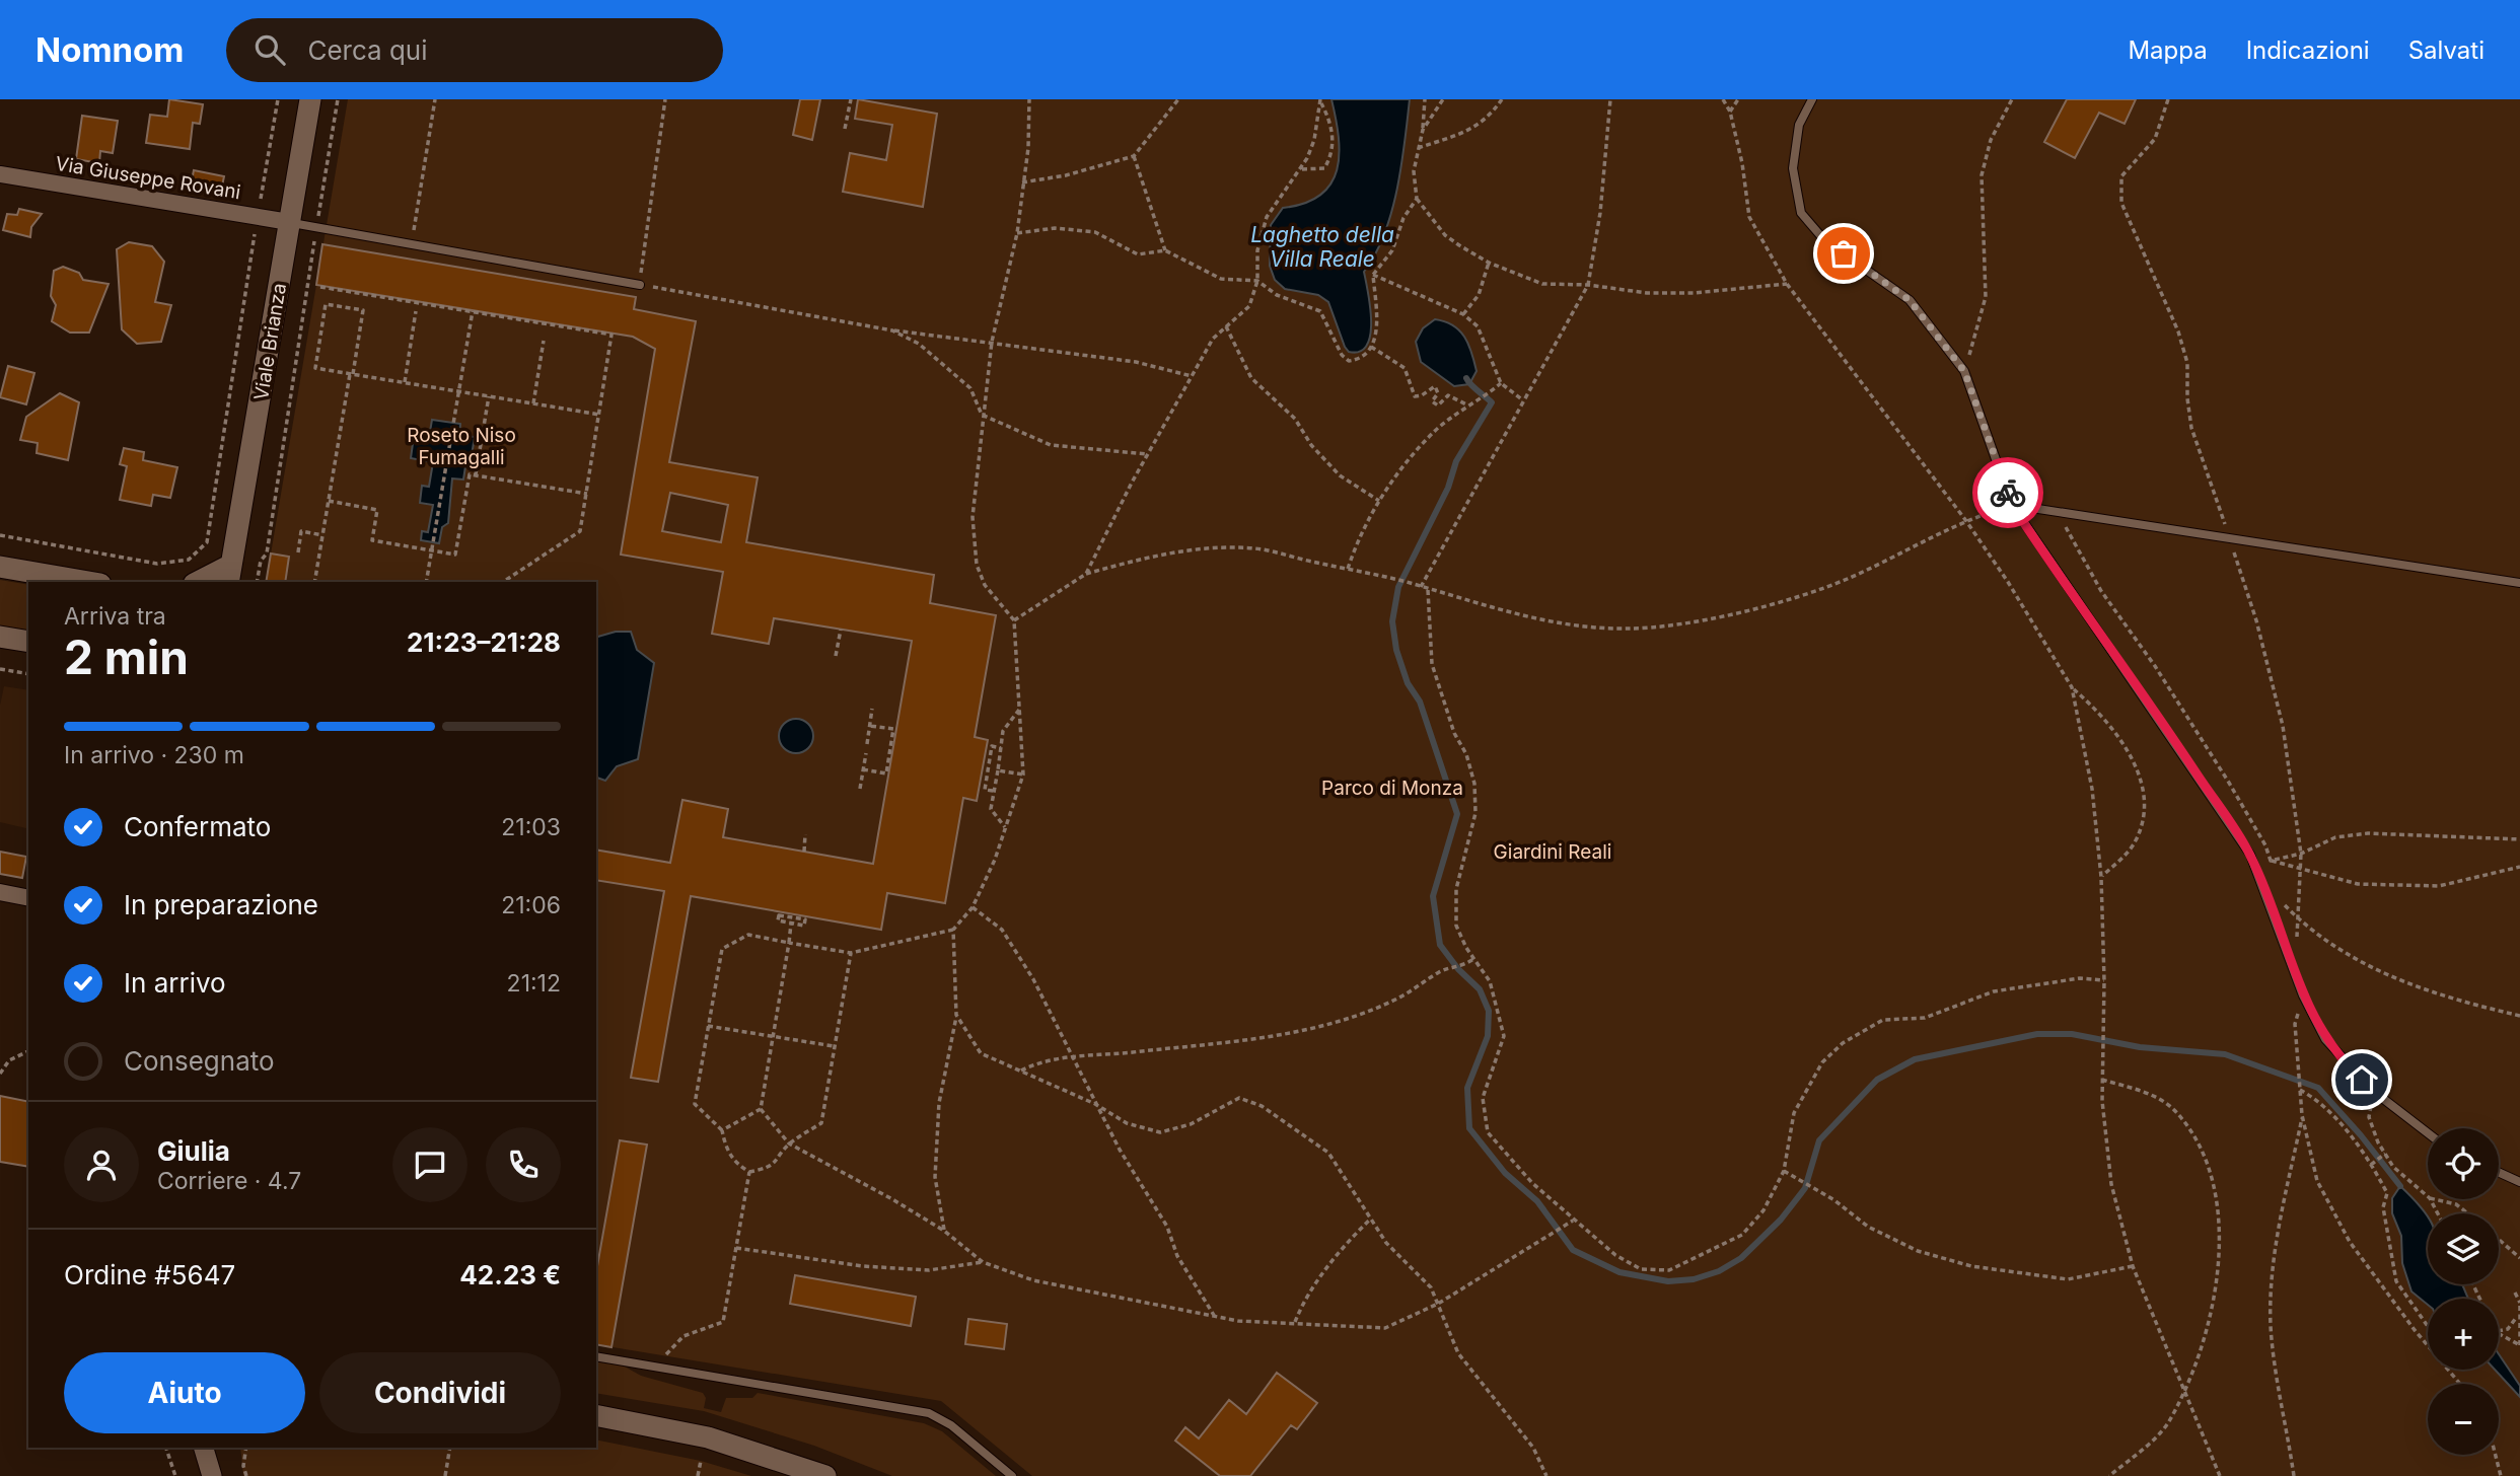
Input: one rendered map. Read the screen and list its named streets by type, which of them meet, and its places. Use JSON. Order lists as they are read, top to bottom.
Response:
{
  "streets": {
    "main road": ["Viale Brianza"],
    "street": ["Via Giuseppe Rovani"]
  },
  "crossings": [
    ["Via Giuseppe Rovani", "Viale Brianza"]
  ],
  "water": ["Laghetto della Villa Reale"],
  "parks": ["Roseto Niso Fumagalli", "Parco di Monza", "Giardini Reali"],
  "page": {
    "header": "Nomnom",
    "search": "Cerca qui",
    "nav": ["Mappa", "Indicazioni", "Salvati"],
    "heading": ["2 min", "Arriva tra", "21:23–21:28"],
    "panel": [
      "Giulia",
      "Corriere · 4.7",
      "Ordine #5647",
      "42.23 €"
    ],
    "bar": "In arrivo · 230 m",
    "list": [
      ["Confermato", "21:03"],
      ["In preparazione", "21:06"],
      ["In arrivo", "21:12"],
      "Consegnato"
    ],
    "map_buttons": ["+", "−"],
    "buttons": ["Aiuto", "Condividi"]
  }
}
